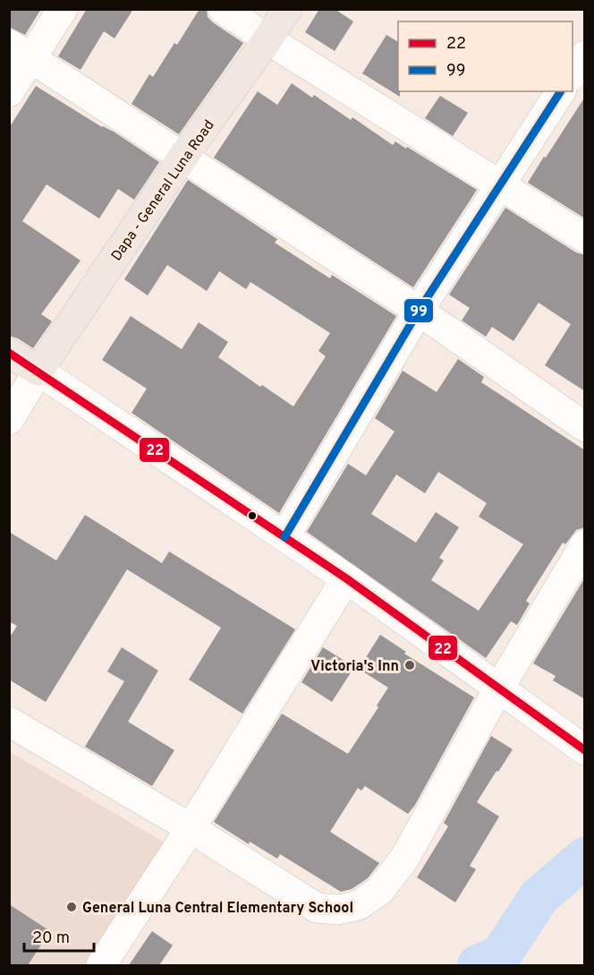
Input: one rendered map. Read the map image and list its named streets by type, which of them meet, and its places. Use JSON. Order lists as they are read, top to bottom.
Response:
{
  "streets": {
    "main road": ["Dapa - General Luna Road"]
  },
  "places": ["Victoria's Inn", "General Luna Central Elementary School"],
  "lines": ["transit line 99", "transit line 22"],
  "legend": ["22", "99"],
  "scale_bar": "20 m"
}
